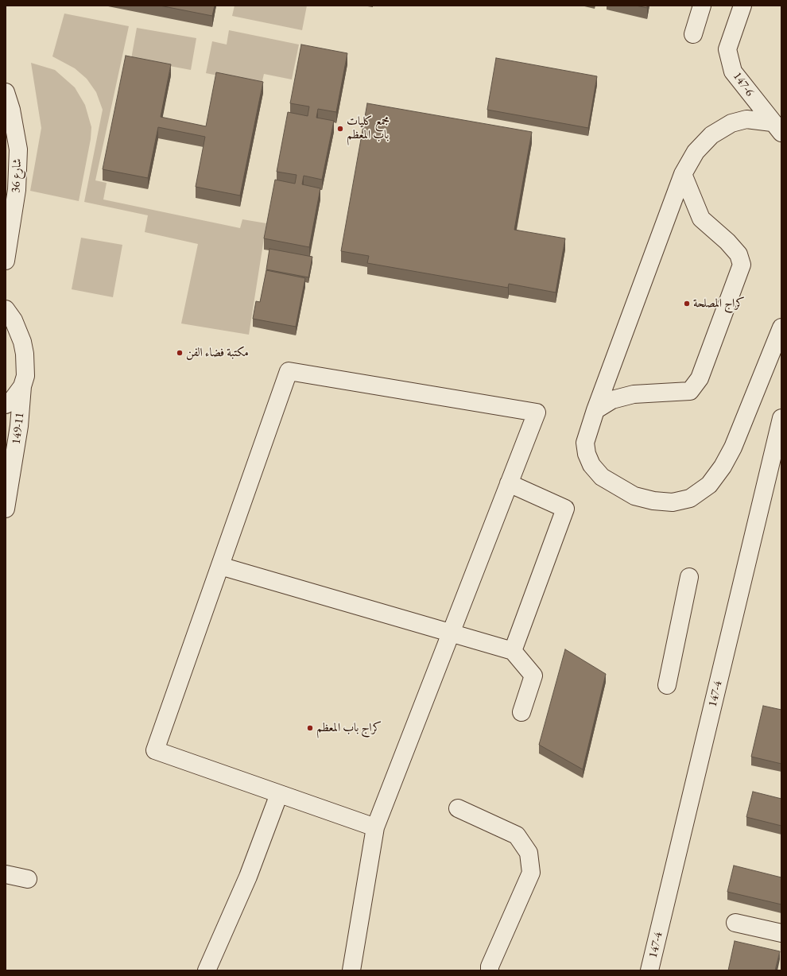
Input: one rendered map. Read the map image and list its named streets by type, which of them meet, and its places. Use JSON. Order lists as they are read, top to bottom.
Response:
{
  "streets": {
    "street": [
      "147-6",
      "شارع 36",
      "149-11",
      "147-4"
    ]
  },
  "places": [
    "مجمع كليات باب المعظم",
    "كراج المصلحة",
    "مكتبة فضاء الفن",
    "كراج باب المعظم"
  ]
}
